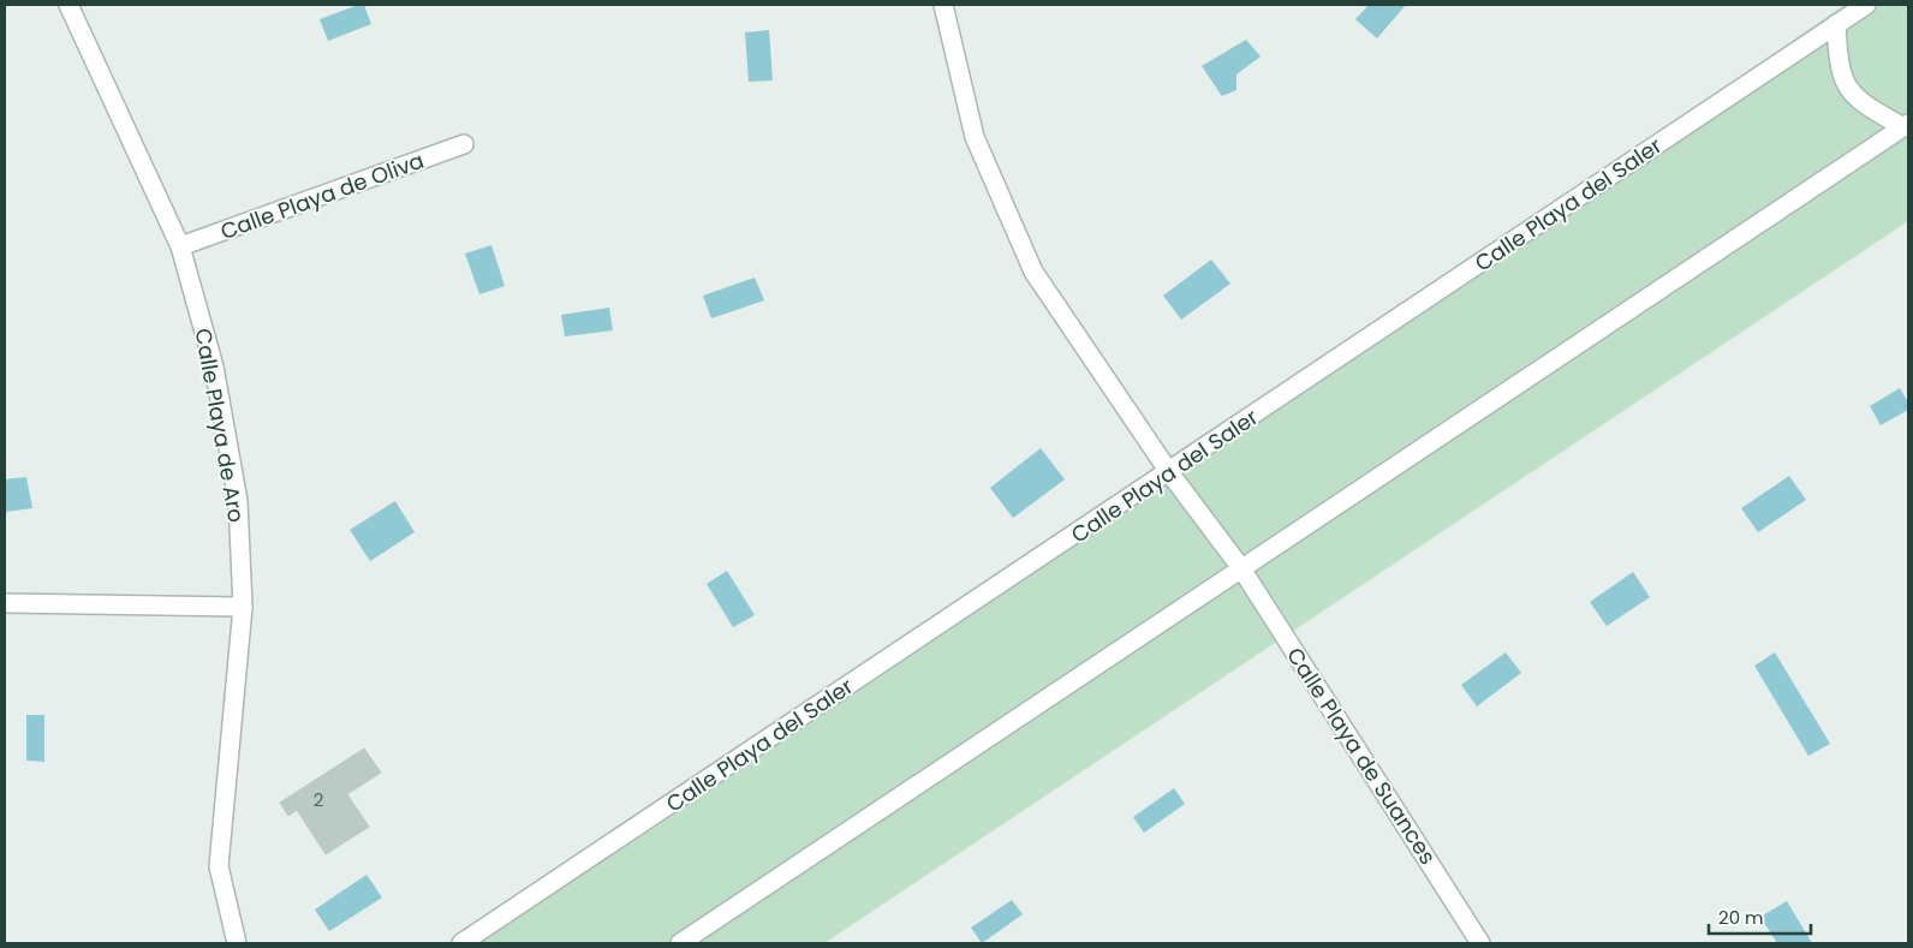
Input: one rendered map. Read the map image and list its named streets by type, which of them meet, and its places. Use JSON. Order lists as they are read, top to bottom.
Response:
{
  "streets": {
    "street": [
      "Calle Playa de Oliva",
      "Calle Playa del Saler",
      "Calle Playa de Aro",
      "Calle Playa de Suances"
    ]
  },
  "crossings": [
    ["Calle Playa de Oliva", "Calle Playa de Aro"],
    ["Calle Playa del Saler", "Calle Playa de Suances"]
  ],
  "house_numbers": ["2"],
  "scale_bar": "20 m"
}
